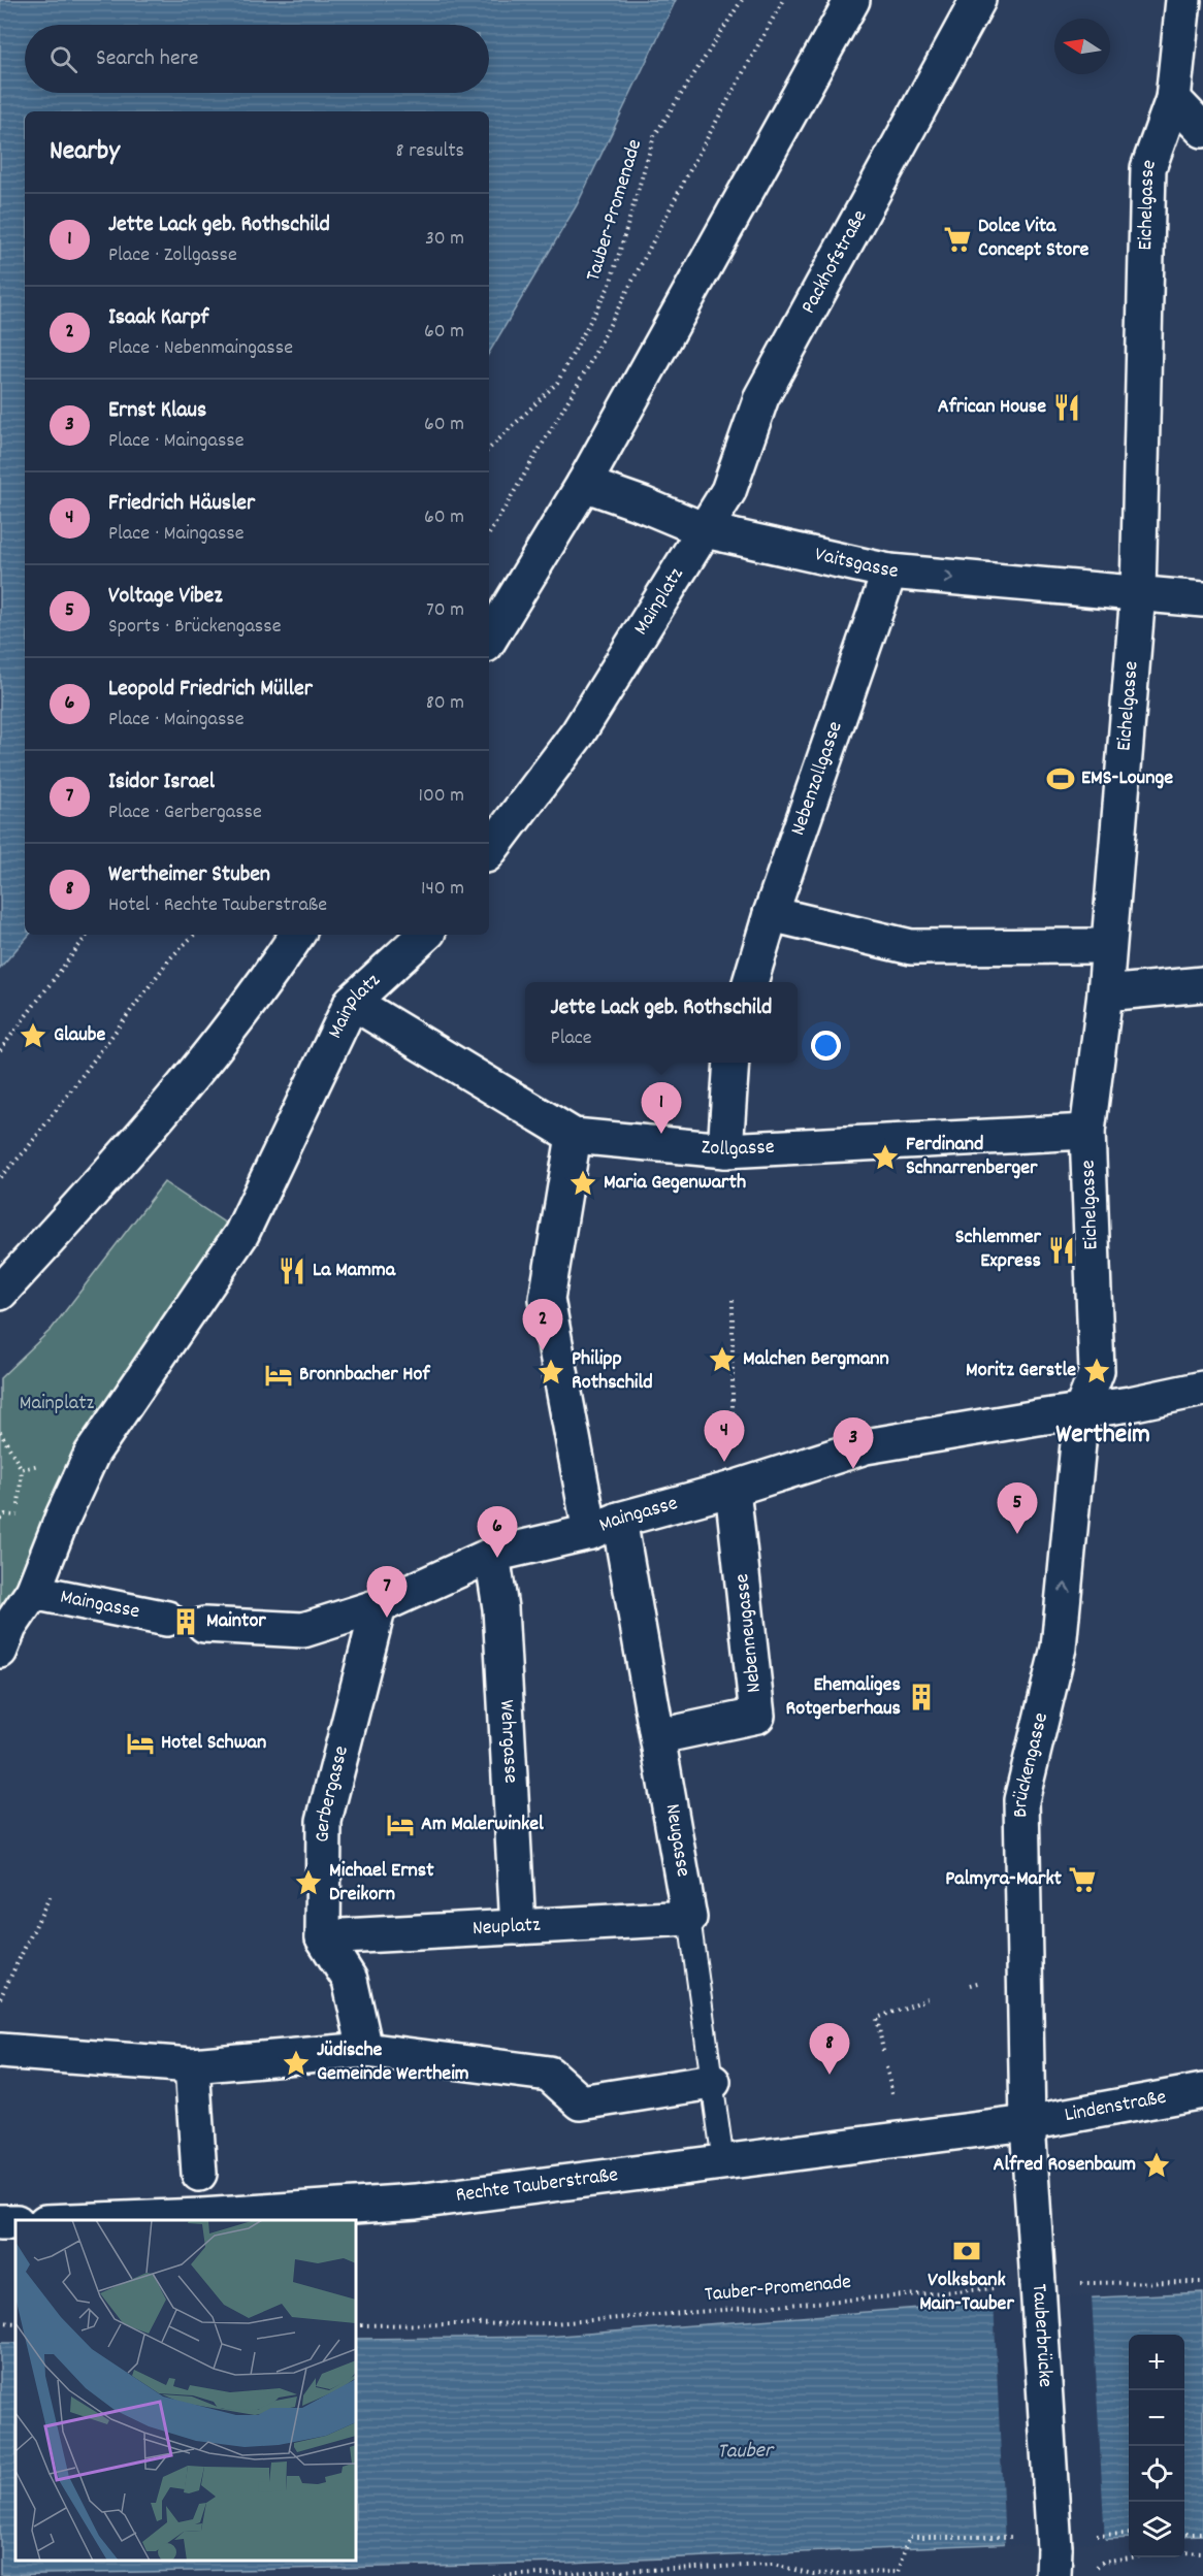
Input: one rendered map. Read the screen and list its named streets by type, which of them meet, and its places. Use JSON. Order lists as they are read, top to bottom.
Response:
{
  "streets": {
    "street": [
      "Eichelgasse",
      "Packhofstraße",
      "Vaitsgasse",
      "Mainplatz",
      "Nebenzollgasse",
      "Zollgasse",
      "Maingasse",
      "Nebenneugasse",
      "Wehrgasse",
      "Brückengasse",
      "Gerbergasse",
      "Neugasse",
      "Neuplatz",
      "Lindenstraße",
      "Rechte Tauberstraße",
      "Tauberbrücke"
    ],
    "path": ["Tauber-Promenade"]
  },
  "crossings": [
    ["Eichelgasse", "Vaitsgasse"],
    ["Eichelgasse", "Zollgasse"],
    ["Eichelgasse", "Maingasse"],
    ["Eichelgasse", "Brückengasse"],
    ["Packhofstraße", "Vaitsgasse"],
    ["Packhofstraße", "Mainplatz"],
    ["Vaitsgasse", "Mainplatz"],
    ["Vaitsgasse", "Nebenzollgasse"],
    ["Mainplatz", "Zollgasse"],
    ["Mainplatz", "Maingasse"],
    ["Zollgasse", "Neugasse"],
    ["Maingasse", "Nebenneugasse"],
    ["Maingasse", "Wehrgasse"],
    ["Maingasse", "Brückengasse"],
    ["Maingasse", "Gerbergasse"],
    ["Maingasse", "Neugasse"],
    ["Nebenneugasse", "Neugasse"],
    ["Wehrgasse", "Neuplatz"],
    ["Brückengasse", "Lindenstraße"],
    ["Brückengasse", "Rechte Tauberstraße"],
    ["Brückengasse", "Tauberbrücke"],
    ["Gerbergasse", "Neuplatz"],
    ["Neugasse", "Neuplatz"],
    ["Neugasse", "Rechte Tauberstraße"],
    ["Lindenstraße", "Rechte Tauberstraße"],
    ["Lindenstraße", "Tauberbrücke"],
    ["Rechte Tauberstraße", "Tauberbrücke"]
  ],
  "one_way": ["Vaitsgasse", "Brückengasse"],
  "districts": ["Wertheim"],
  "water": ["Tauber"],
  "parks": ["Mainplatz"],
  "places": {
    "supermarket": ["Dolce Vita Concept Store", "Palmyra-Markt"],
    "restaurant": ["African House", "Schlemmer Express", "La Mamma"],
    "sports": ["EMS-Lounge"],
    "place": [
      "Glaube",
      "Ferdinand Schnarrenberger",
      "Maria Gegenwarth",
      "Malchen Bergmann",
      "Moritz Gerstle",
      "Philipp Rothschild",
      "Michael Ernst Dreikorn",
      "Jüdische Gemeinde Wertheim",
      "Alfred Rosenbaum"
    ],
    "hotel": ["Bronnbacher Hof", "Hotel Schwan", "Am Malerwinkel"],
    "building": ["Maintor", "Ehemaliges Rotgerberhaus"],
    "bank": ["Volksbank Main-Tauber"]
  },
  "north": "left",
  "page": {
    "search": "Search here",
    "heading": ["Nearby", "8 results"],
    "list": [
      {
        "mark": "1",
        "name": "Jette Lack geb. Rothschild",
        "note": "Place · Zollgasse",
        "value": "30 m"
      },
      {
        "mark": "2",
        "name": "Isaak Karpf",
        "note": "Place · Nebenmaingasse",
        "value": "60 m"
      },
      {
        "mark": "3",
        "name": "Ernst Klaus",
        "note": "Place · Maingasse",
        "value": "60 m"
      },
      {
        "mark": "4",
        "name": "Friedrich Häusler",
        "note": "Place · Maingasse",
        "value": "60 m"
      },
      {
        "mark": "5",
        "name": "Voltage Vibez",
        "note": "Sports · Brückengasse",
        "value": "70 m"
      },
      {
        "mark": "6",
        "name": "Leopold Friedrich Müller",
        "note": "Place · Maingasse",
        "value": "80 m"
      },
      {
        "mark": "7",
        "name": "Isidor Israel",
        "note": "Place · Gerbergasse",
        "value": "100 m"
      },
      {
        "mark": "8",
        "name": "Wertheimer Stuben",
        "note": "Hotel · Rechte Tauberstraße",
        "value": "140 m"
      }
    ],
    "popup": ["Jette Lack geb. Rothschild", "Place"],
    "pins": [
      "1",
      "2",
      "4",
      "3",
      "5",
      "6",
      "7",
      "8"
    ],
    "map_buttons": ["+", "−"]
  }
}
